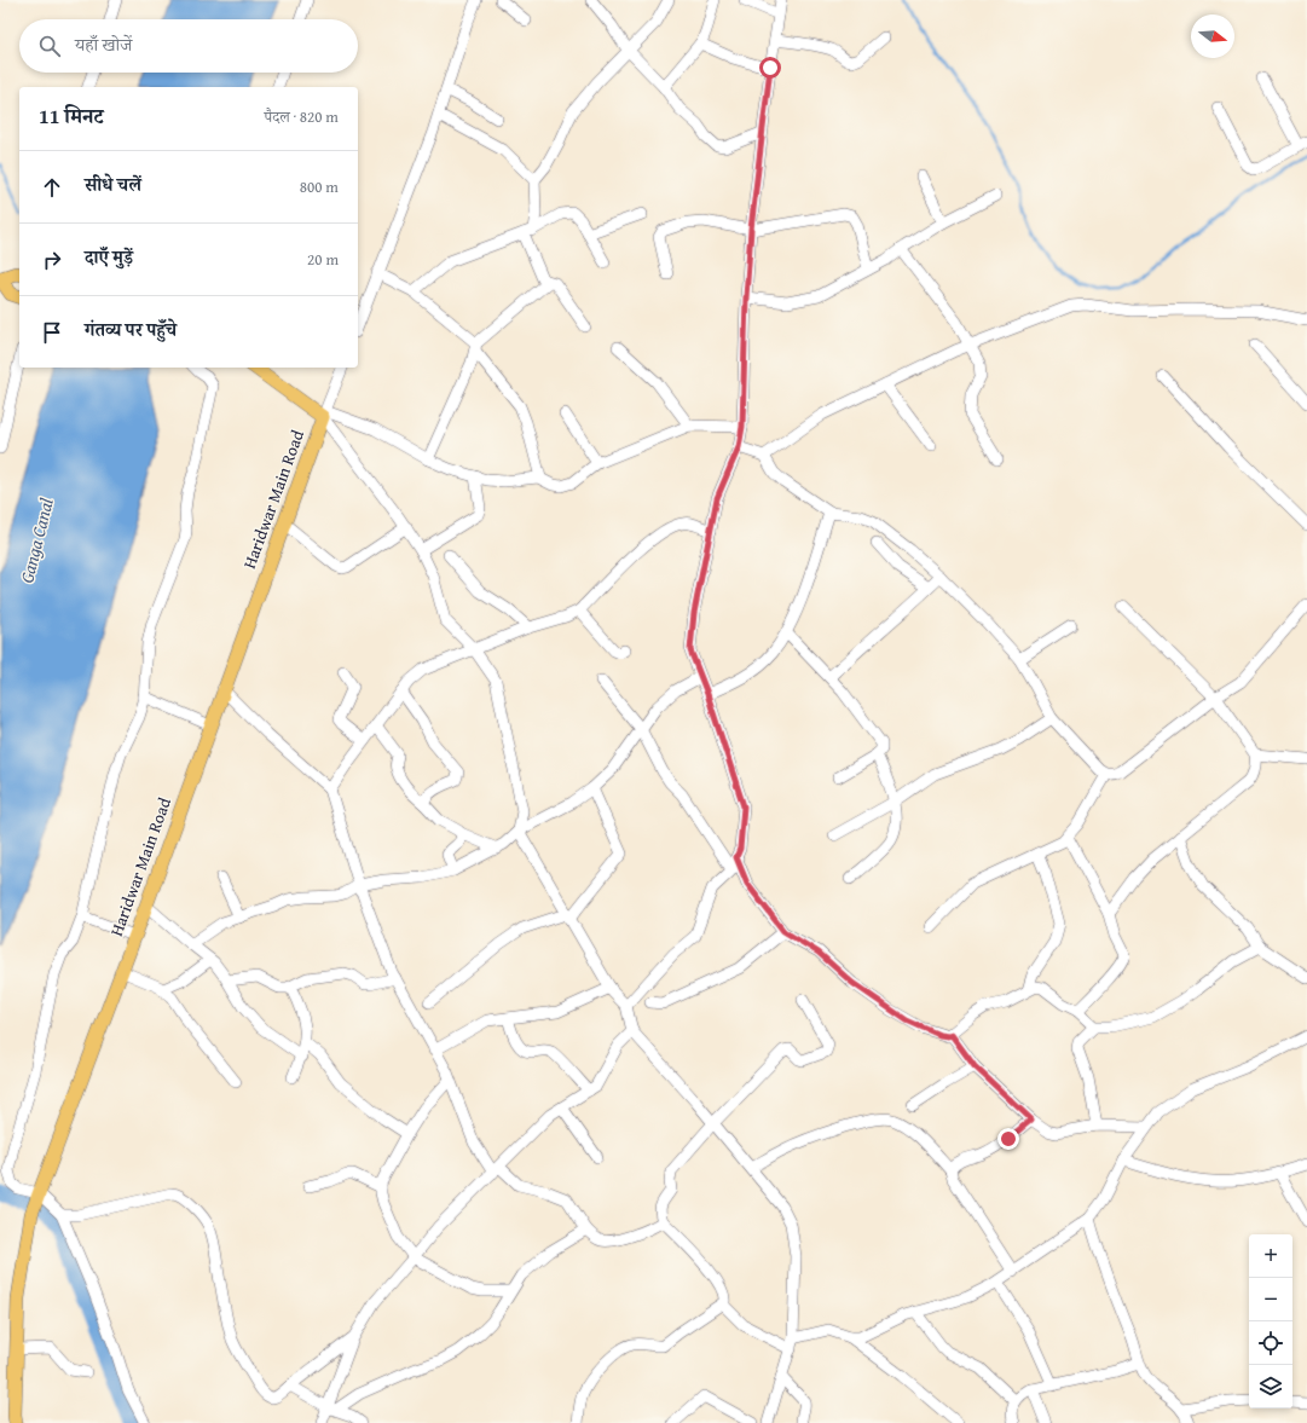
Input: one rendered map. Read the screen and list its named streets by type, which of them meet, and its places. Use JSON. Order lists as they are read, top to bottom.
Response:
{
  "streets": {
    "main road": ["Haridwar Main Road"]
  },
  "water": ["Ganga Canal"],
  "north": "right",
  "page": {
    "search": "यहाँ खोजें",
    "heading": ["11 मिनट", "पैदल · 820 m"],
    "list": [
      ["सीधे चलें", "800 m"],
      ["दाएँ मुड़ें", "20 m"],
      "गंतव्य पर पहुँचे"
    ],
    "map_buttons": ["+", "−"]
  }
}
